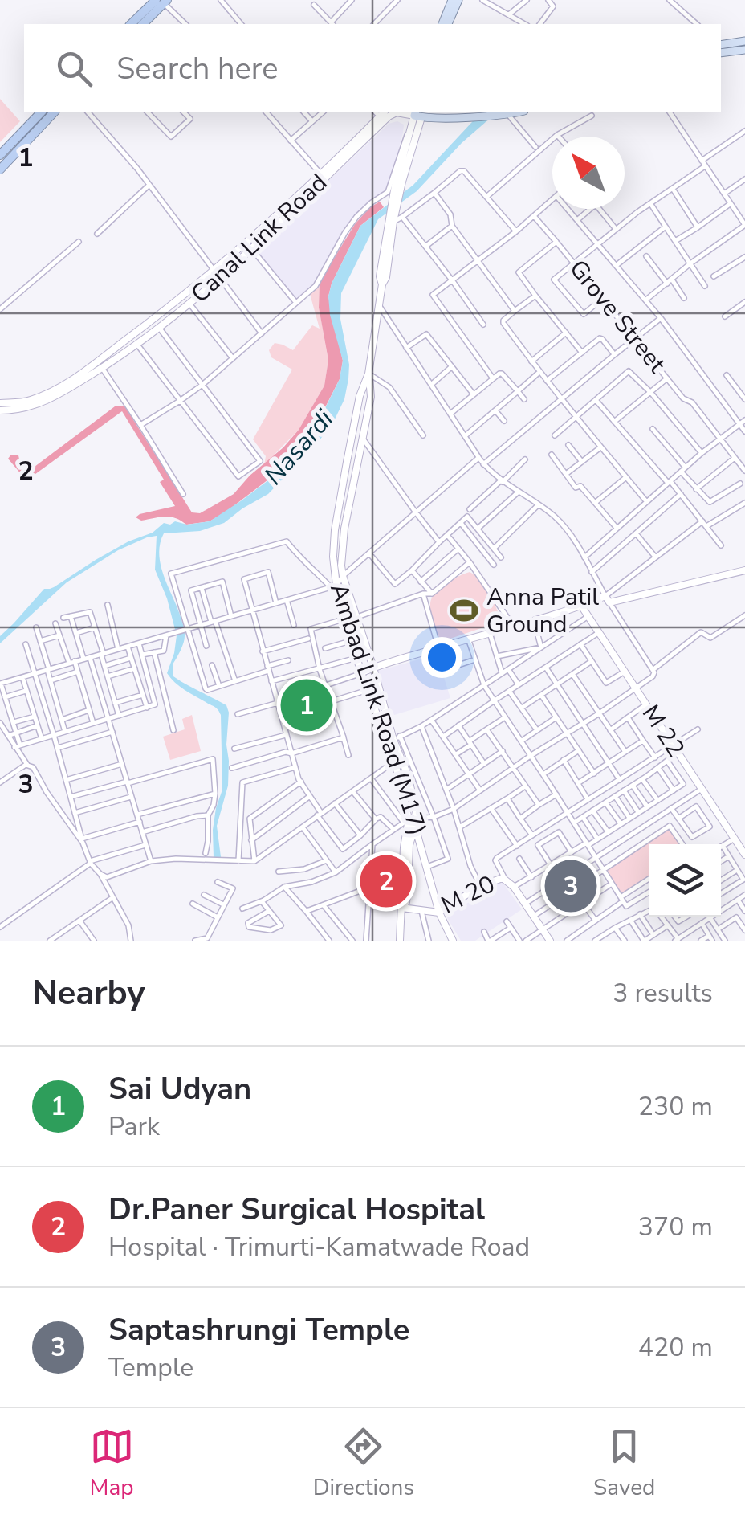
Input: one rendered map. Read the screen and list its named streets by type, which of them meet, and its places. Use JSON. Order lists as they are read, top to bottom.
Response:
{
  "streets": {
    "main road": [
      "Canal Link Road",
      "Ambad Link Road (M17)",
      "M 22",
      "M 20"
    ],
    "street": ["Grove Street"]
  },
  "crossings": [
    ["Ambad Link Road (M17)", "M 20"]
  ],
  "water": ["Nasardi"],
  "places": {
    "sports": ["Anna Patil Ground"]
  },
  "north": "top left",
  "page": {
    "search": "Search here",
    "pins": ["1", "2", "3"],
    "heading": ["Nearby", "3 results"],
    "list": [
      {
        "mark": "1",
        "name": "Sai Udyan",
        "note": "Park",
        "value": "230 m"
      },
      {
        "mark": "2",
        "name": "Dr.Paner Surgical Hospital",
        "note": "Hospital · Trimurti-Kamatwade Road",
        "value": "370 m"
      },
      {
        "mark": "3",
        "name": "Saptashrungi Temple",
        "note": "Temple",
        "value": "420 m"
      }
    ],
    "nav": ["Map", "Directions", "Saved"]
  },
  "grid": {
    "rows": ["1", "2", "3"]
  }
}
